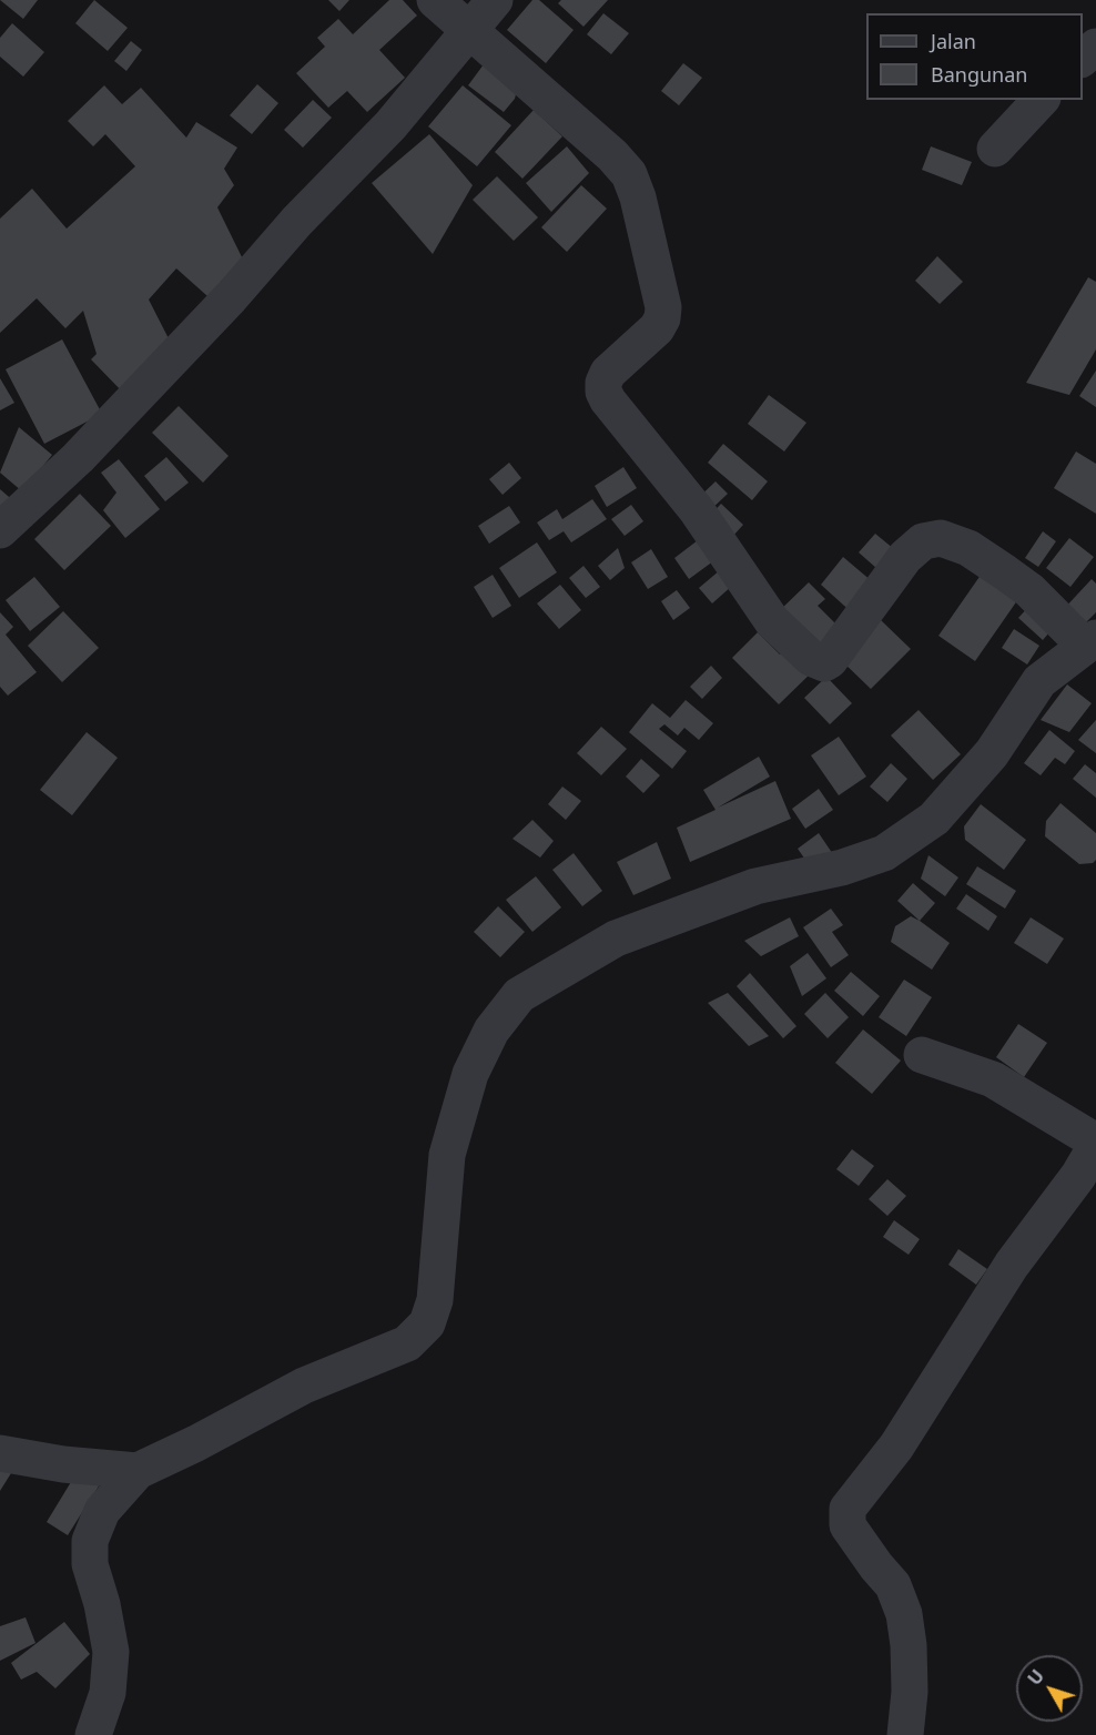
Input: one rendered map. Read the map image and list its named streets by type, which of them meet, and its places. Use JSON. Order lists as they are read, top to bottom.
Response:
{
  "legend": ["Jalan", "Bangunan"],
  "north": "top left"
}
